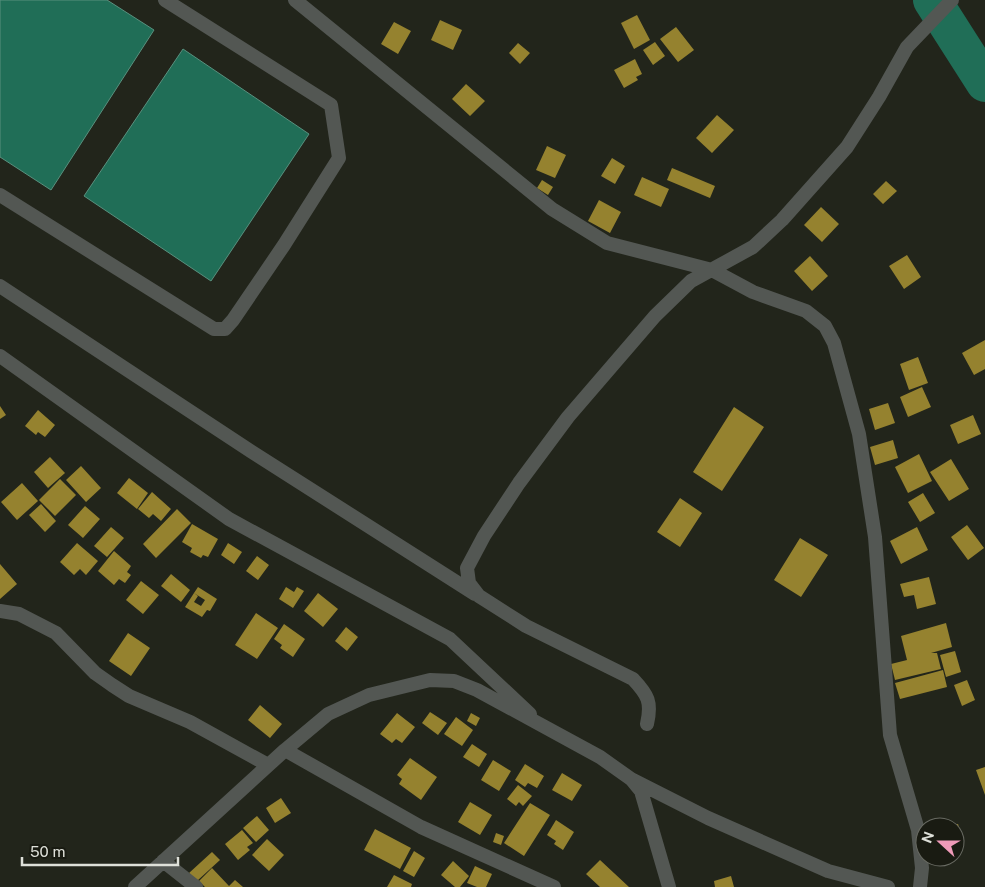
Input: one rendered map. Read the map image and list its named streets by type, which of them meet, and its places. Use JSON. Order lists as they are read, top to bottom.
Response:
{
  "scale_bar": "50 m",
  "north": "left"
}
